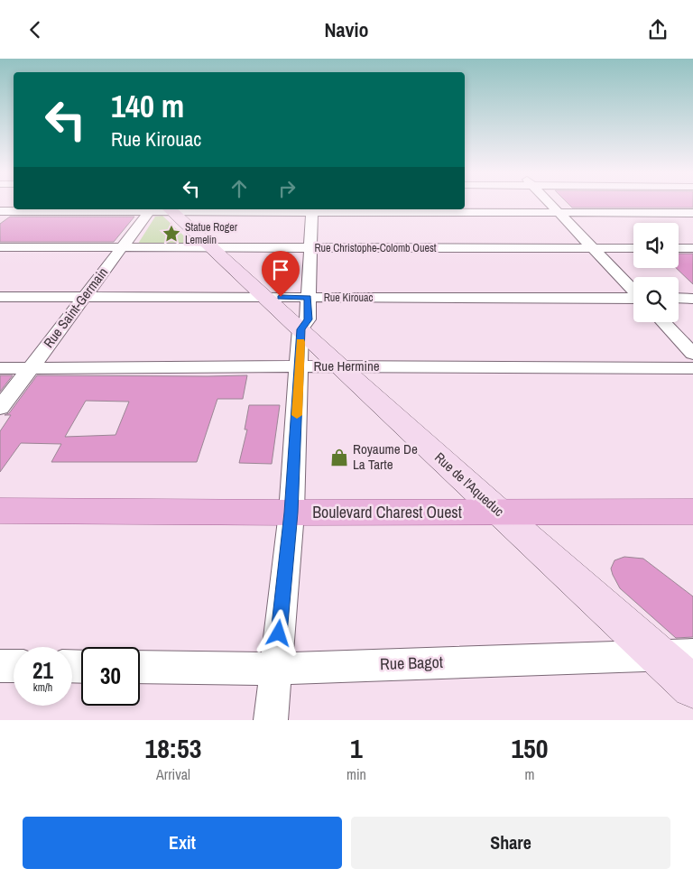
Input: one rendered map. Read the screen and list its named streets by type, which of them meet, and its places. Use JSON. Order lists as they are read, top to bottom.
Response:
{
  "streets": {
    "main road": ["Boulevard Charest Ouest"],
    "street": [
      "Rue Christophe-Colomb Ouest",
      "Rue Kirouac",
      "Rue Saint-Germain",
      "Rue Hermine",
      "Rue de l'Aqueduc",
      "Rue Bagot"
    ]
  },
  "crossings": [
    ["Rue Christophe-Colomb Ouest", "Rue Saint-Germain"],
    ["Rue Christophe-Colomb Ouest", "Rue de l'Aqueduc"],
    ["Rue Kirouac", "Rue Saint-Germain"],
    ["Rue Kirouac", "Rue de l'Aqueduc"],
    ["Rue Saint-Germain", "Rue Hermine"],
    ["Rue Hermine", "Rue de l'Aqueduc"],
    ["Rue de l'Aqueduc", "Boulevard Charest Ouest"],
    ["Rue de l'Aqueduc", "Rue Bagot"]
  ],
  "places": {
    "place": ["Statue Roger Lemelin"],
    "shop": ["Royaume De La Tarte"]
  },
  "page": {
    "header": "Navio",
    "turn": ["140 m", "Rue Kirouac"],
    "speed": "21 km/h",
    "limit": "30",
    "eta": [
      "18:53",
      "Arrival",
      "1",
      "min",
      "150",
      "m"
    ],
    "buttons": ["Exit", "Share"]
  }
}
